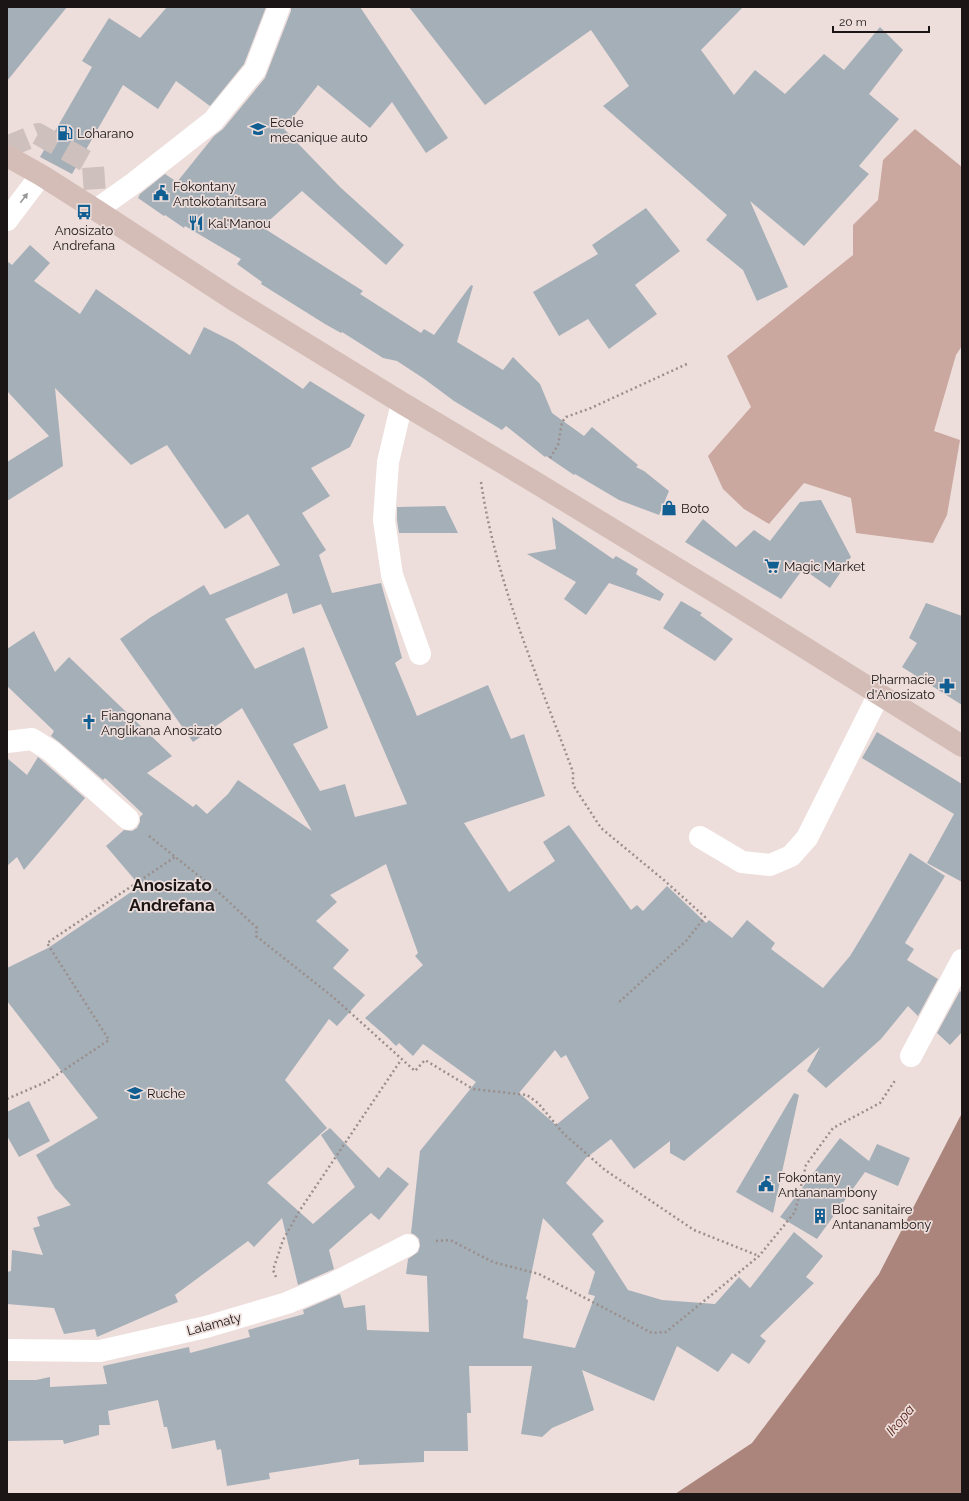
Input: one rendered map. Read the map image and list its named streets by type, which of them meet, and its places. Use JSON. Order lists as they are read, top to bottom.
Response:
{
  "streets": {
    "street": ["Lalamaty"]
  },
  "districts": ["Anosizato Andrefana"],
  "water": ["Ikopa"],
  "places": {
    "school or university": ["Ecole mecanique auto", "Ruche"],
    "fuel station": ["Loharano"],
    "public building": ["Fokontany Antokotanitsara", "Fokontany Antananambony"],
    "bus stop": ["Anosizato Andrefana"],
    "restaurant": ["Kal'Manou"],
    "shop": ["Boto"],
    "supermarket": ["Magic Market"],
    "pharmacy": ["Pharmacie d'Anosizato"],
    "church": ["Fiangonana Anglikana Anosizato"],
    "building": ["Bloc sanitaire Antananambony"]
  },
  "scale_bar": "20 m"
}
